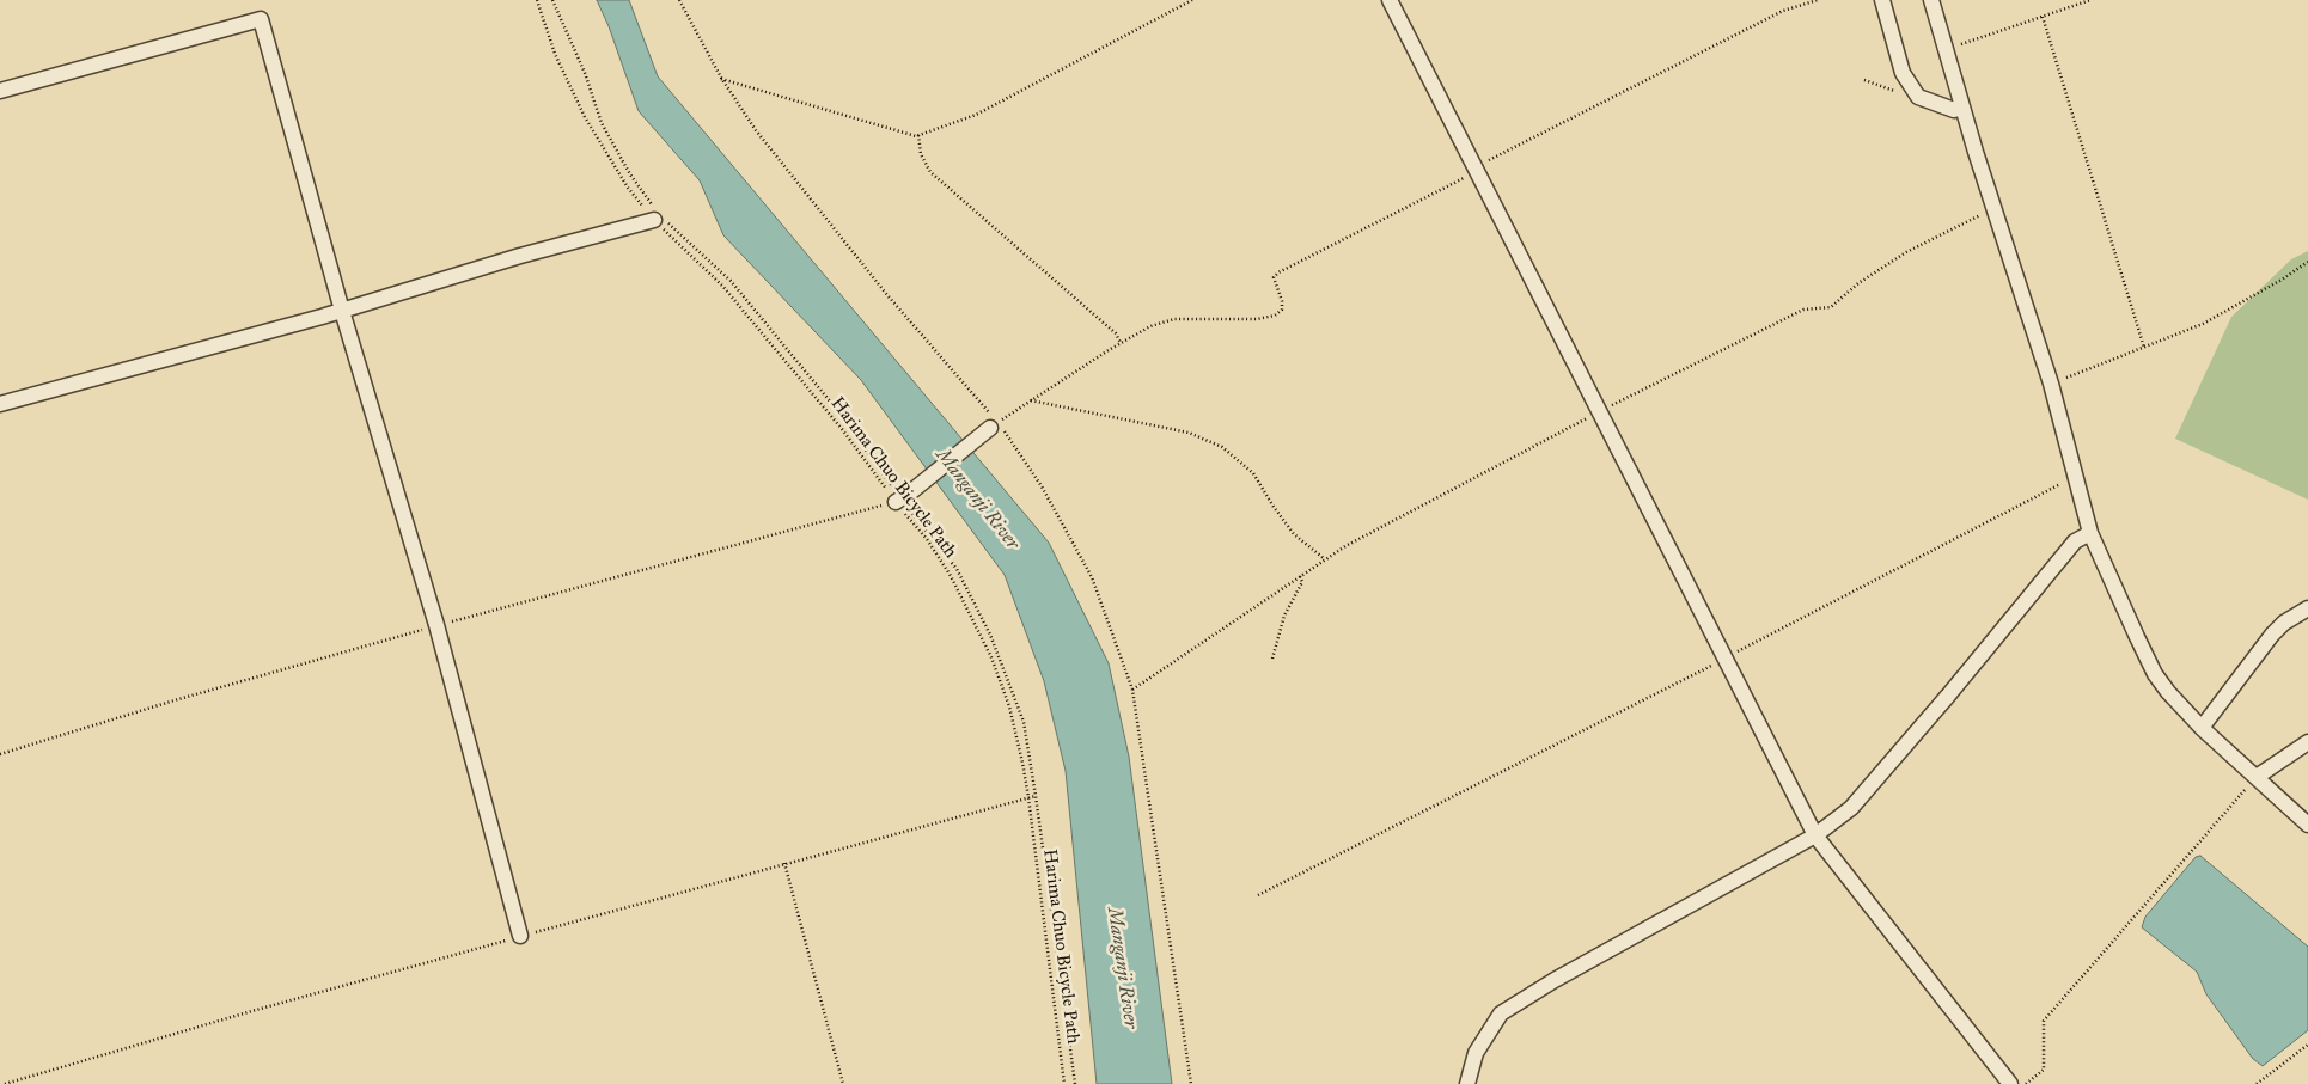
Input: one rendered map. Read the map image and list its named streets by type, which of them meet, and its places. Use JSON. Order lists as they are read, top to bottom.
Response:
{
  "streets": {
    "path": ["Harima Chuo Bicycle Path"]
  },
  "water": ["Manganji River"]
}
